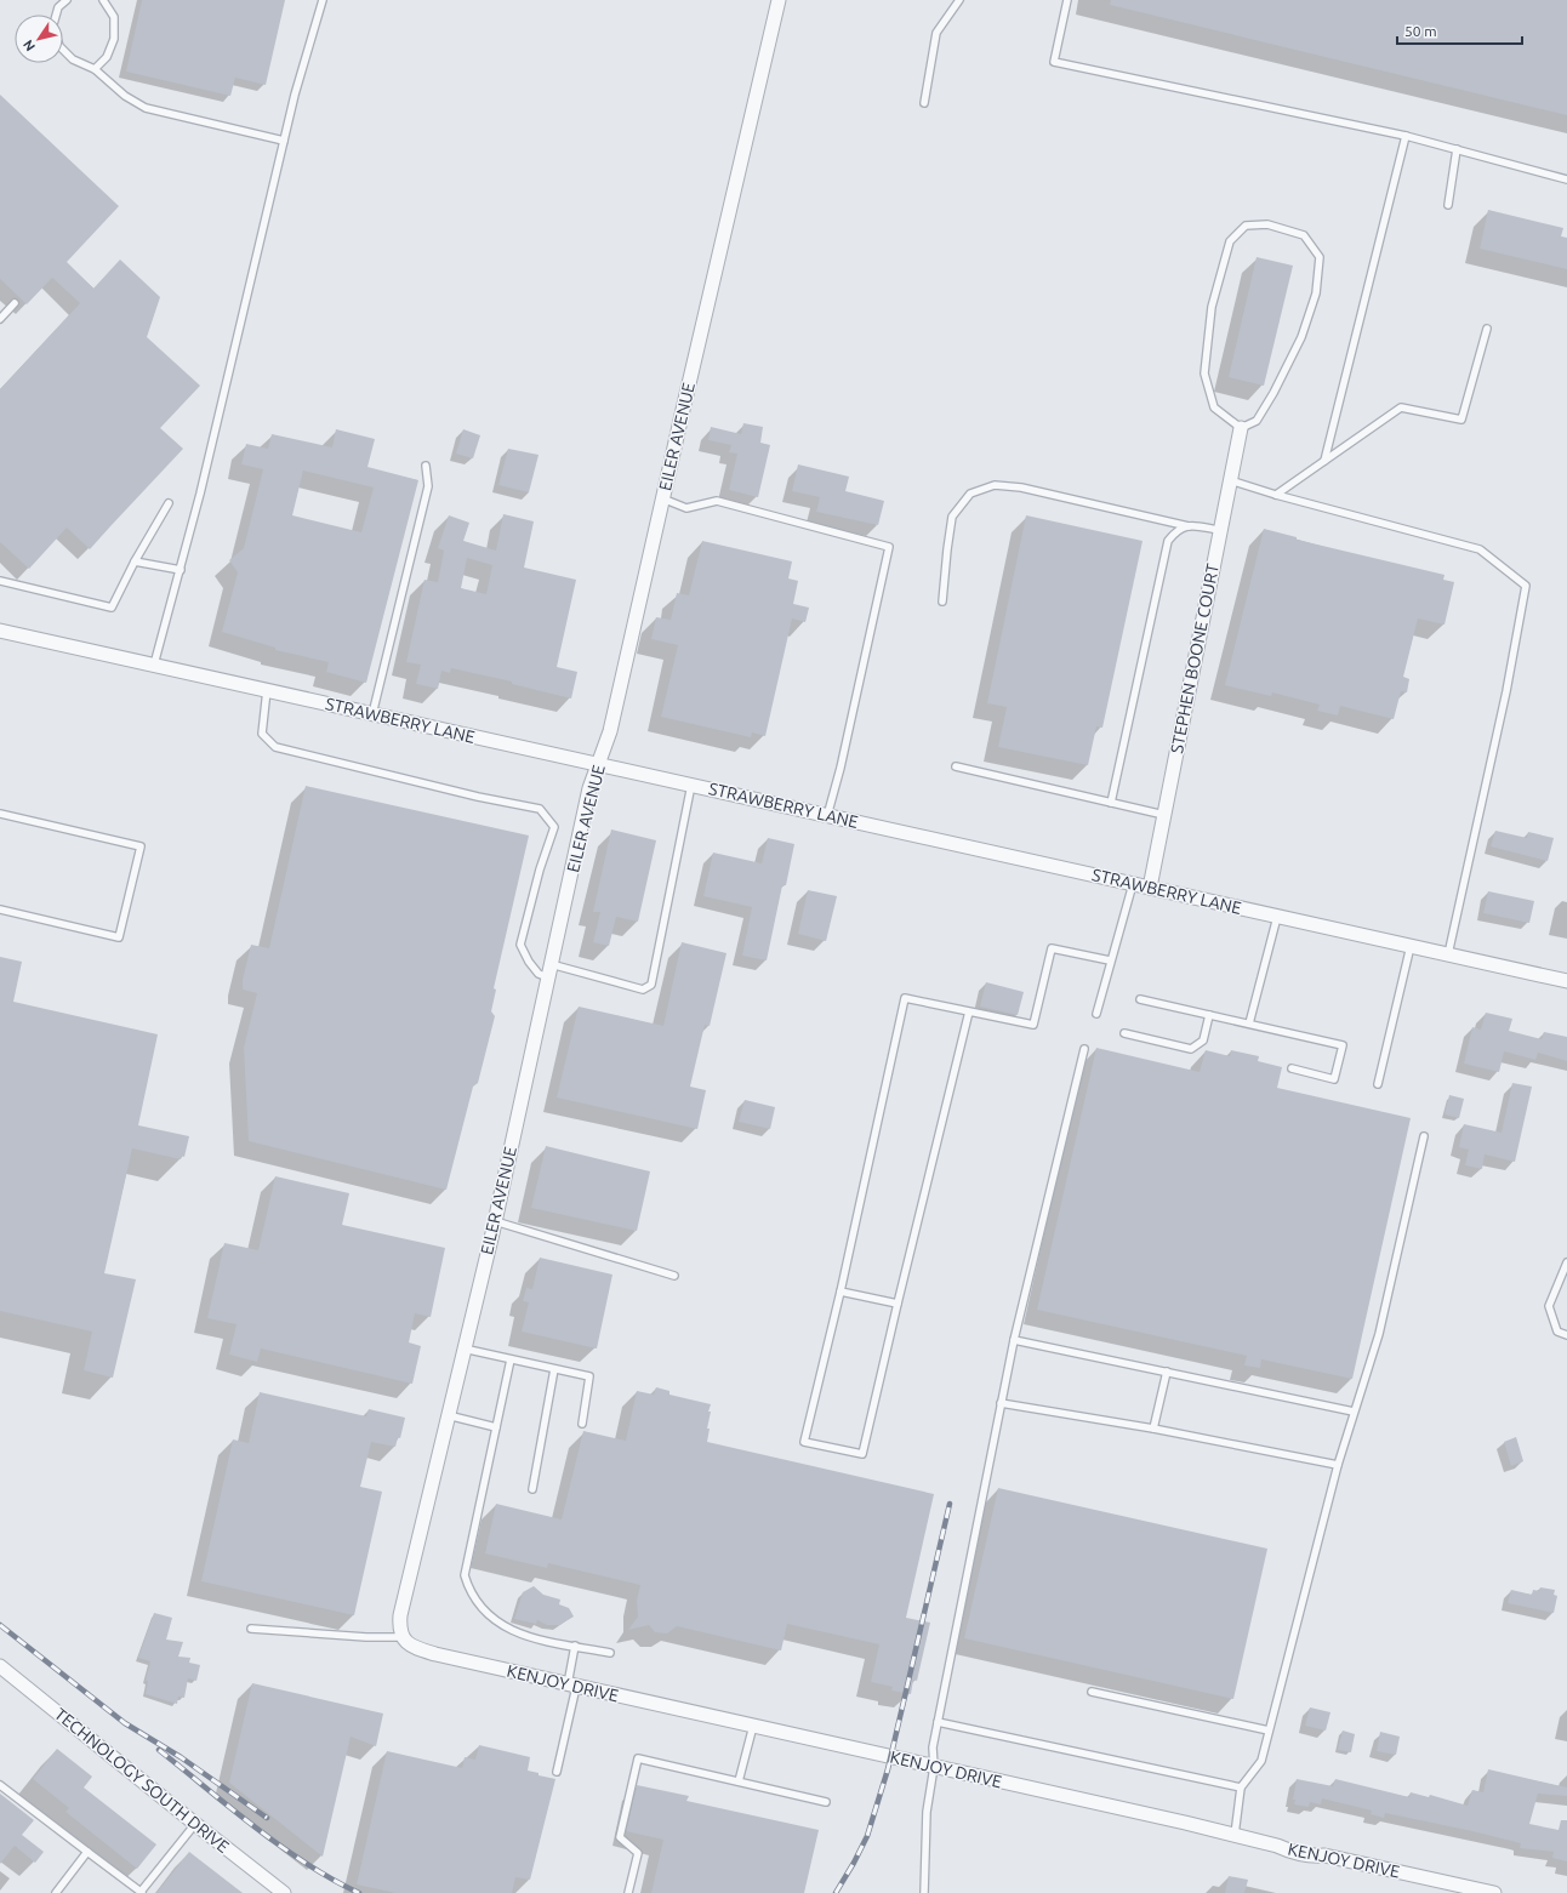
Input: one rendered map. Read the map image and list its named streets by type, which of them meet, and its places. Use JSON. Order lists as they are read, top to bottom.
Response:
{
  "streets": {
    "street": [
      "EILER AVENUE",
      "STEPHEN BOONE COURT",
      "STRAWBERRY LANE",
      "KENJOY DRIVE",
      "TECHNOLOGY SOUTH DRIVE"
    ]
  },
  "crossings": [
    ["EILER AVENUE", "STRAWBERRY LANE"],
    ["EILER AVENUE", "KENJOY DRIVE"],
    ["STEPHEN BOONE COURT", "STRAWBERRY LANE"]
  ],
  "scale_bar": "50 m",
  "north": "bottom left"
}
